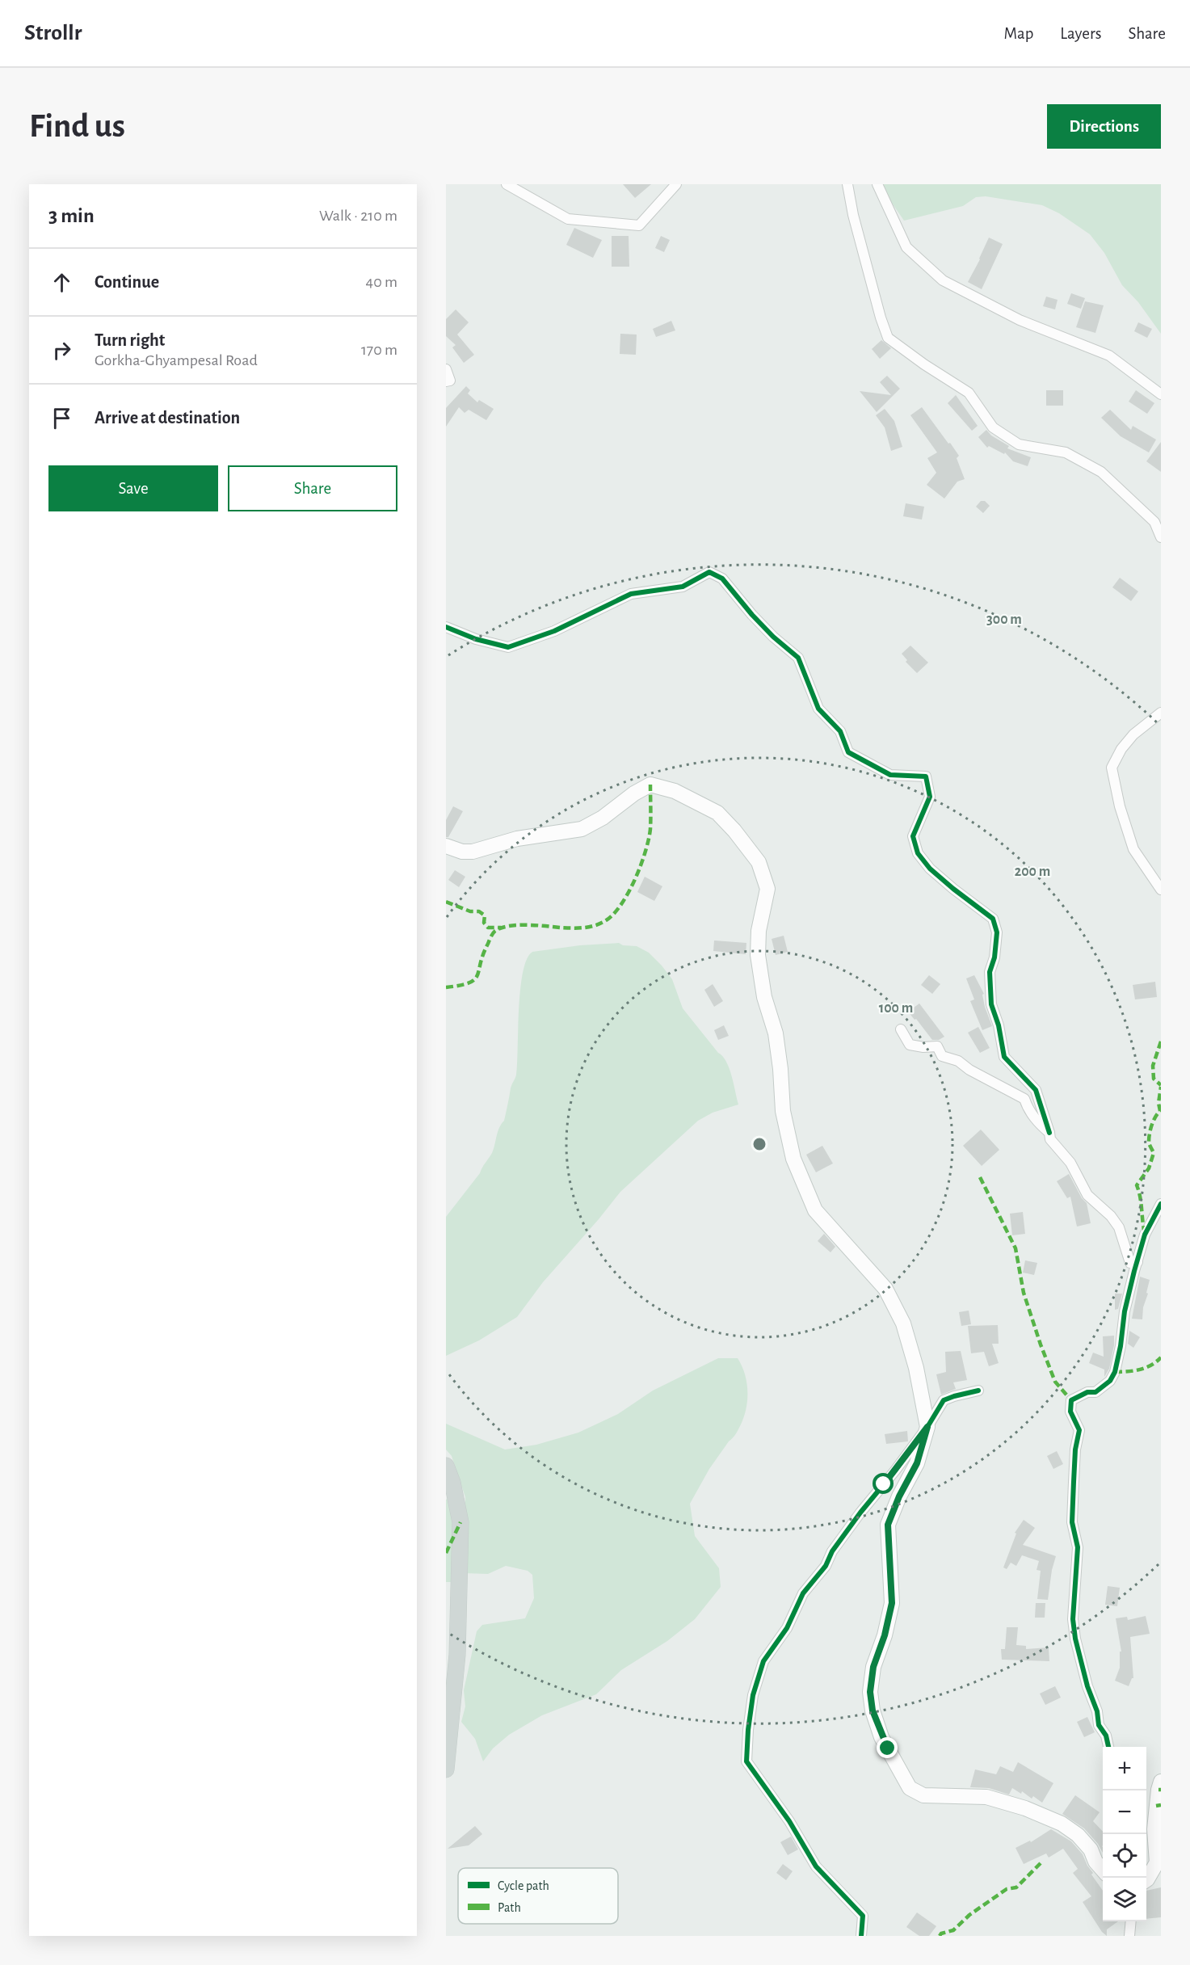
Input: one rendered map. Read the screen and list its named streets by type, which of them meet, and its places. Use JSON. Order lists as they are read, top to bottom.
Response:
{
  "legend": ["Cycle path", "Path"],
  "page": {
    "header": "Strollr",
    "nav": ["Map", "Layers", "Share"],
    "buttons": [
      "Directions",
      ["Save", "Share"]
    ],
    "title": "Find us",
    "heading": ["3 min", "Walk · 210 m"],
    "list": [
      ["Continue", "40 m"],
      ["Turn right", "Gorkha-Ghyampesal Road", "170 m"],
      "Arrive at destination"
    ],
    "map_buttons": ["+", "−"]
  },
  "rings": ["300 m", "200 m", "100 m"]
}
